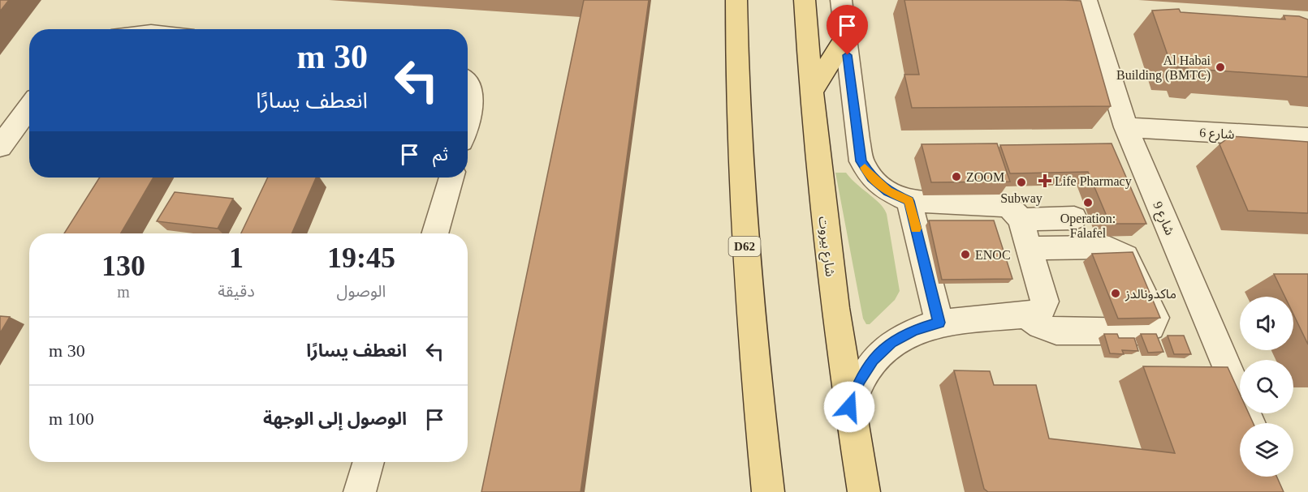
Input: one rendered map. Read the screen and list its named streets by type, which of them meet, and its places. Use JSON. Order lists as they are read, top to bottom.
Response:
{
  "streets": {
    "main road": ["D62", "شارع بيروت"],
    "street": ["شارع 6", "شارع 9"]
  },
  "crossings": [
    ["شارع 6", "شارع 9"]
  ],
  "places": {
    "other": [
      "Al Habai Building (BMTC)",
      "ZOOM",
      "Subway",
      "Operation: Falafel",
      "ENOC",
      "ماكدونالدز"
    ],
    "health": ["Life Pharmacy"]
  },
  "page": {
    "turn": ["30 m", "انعطف يسارًا"],
    "then": "ثم",
    "eta": [
      "19:45",
      "الوصول",
      "1",
      "دقيقة",
      "130",
      "m"
    ],
    "list": [
      {
        "name": "انعطف يسارًا",
        "value": "30 m"
      },
      {
        "name": "الوصول إلى الوجهة",
        "value": "100 m"
      }
    ]
  }
}
